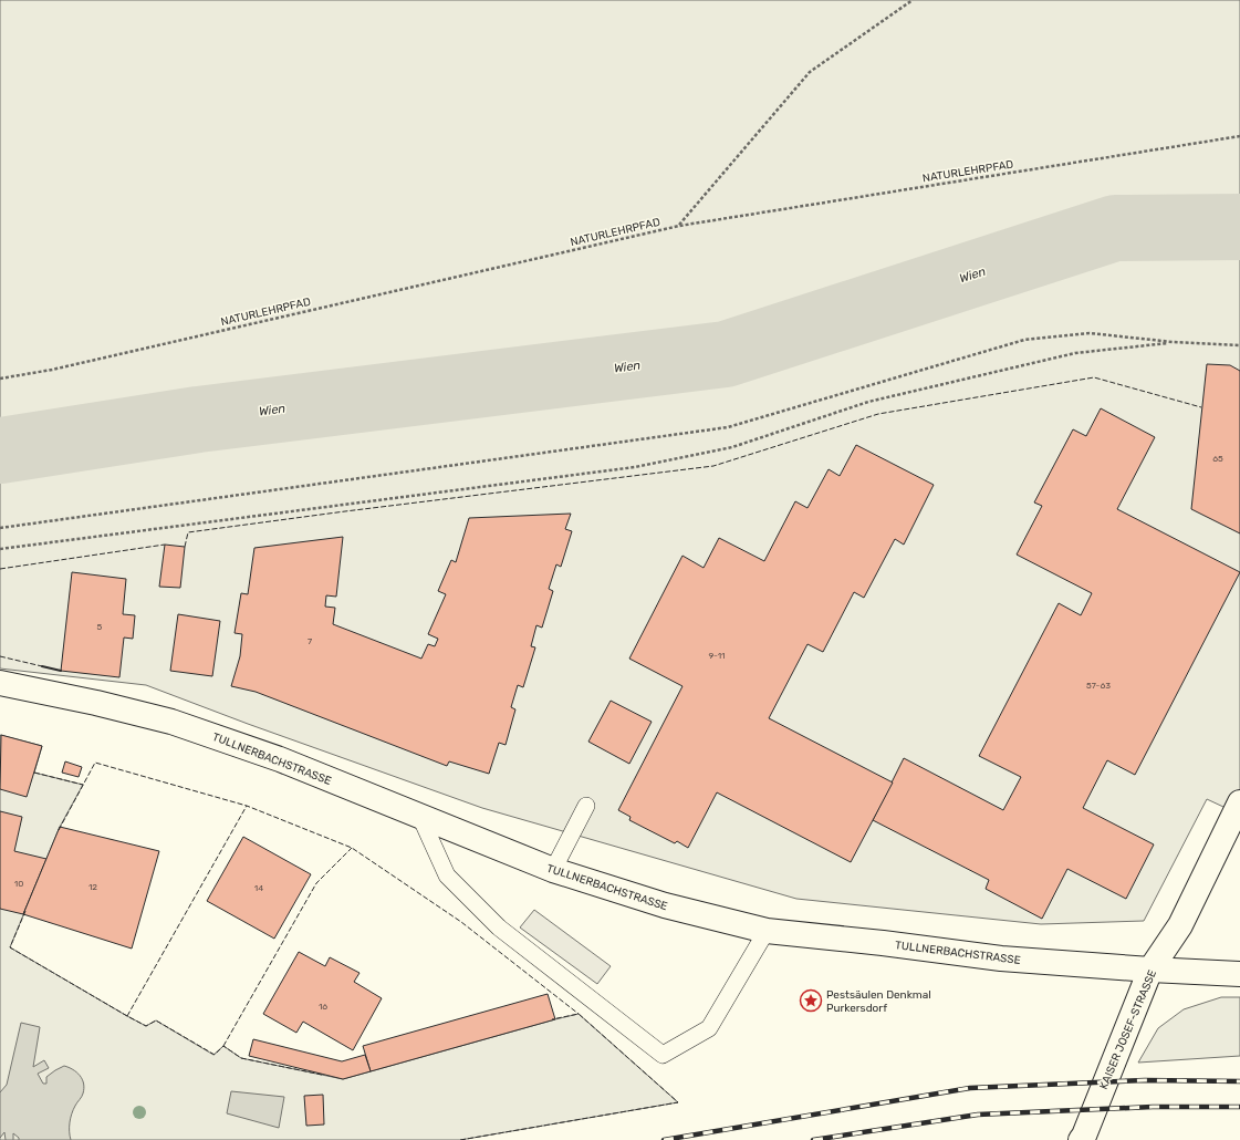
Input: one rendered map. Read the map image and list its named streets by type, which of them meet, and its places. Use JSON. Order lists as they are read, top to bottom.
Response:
{
  "streets": {
    "main road": ["TULLNERBACHSTRASSE", "KAISER JOSEF-STRASSE"],
    "path": ["NATURLEHRPFAD"]
  },
  "crossings": [
    ["TULLNERBACHSTRASSE", "KAISER JOSEF-STRASSE"]
  ],
  "water": ["Wien"],
  "places": {
    "place": ["Pestsäulen Denkmal Purkersdorf"]
  },
  "house_numbers": [
    "65",
    "5",
    "7",
    "9-11",
    "57-63",
    "10",
    "12",
    "14",
    "16"
  ]
}
